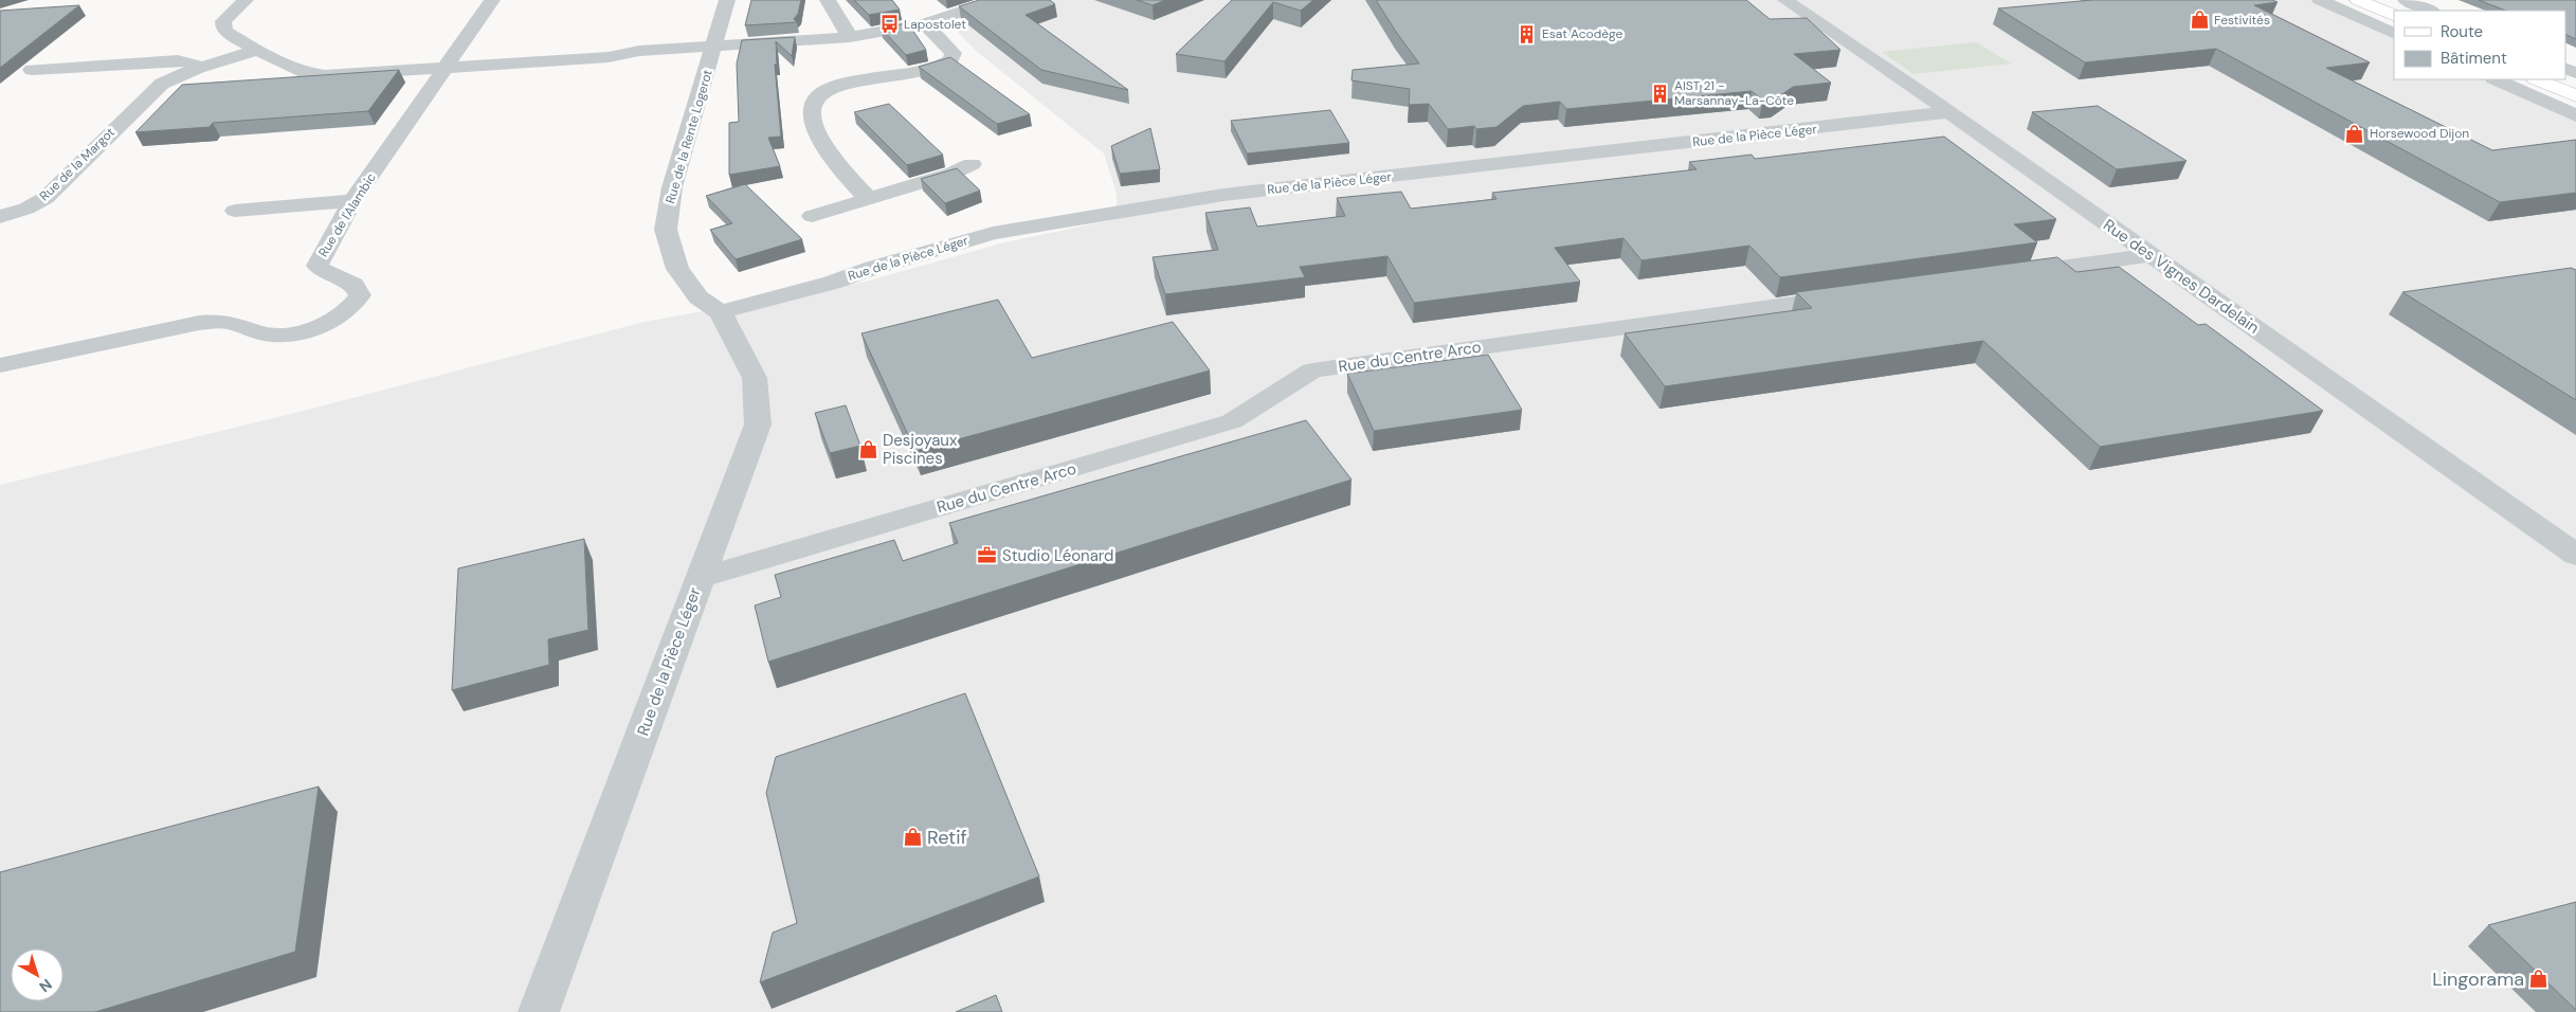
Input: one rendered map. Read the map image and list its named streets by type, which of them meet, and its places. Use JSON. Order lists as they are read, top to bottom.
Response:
{
  "streets": {
    "street": [
      "Rue de la Pièce Léger",
      "Rue de la Rente Logerot",
      "Rue de la Margot",
      "Rue de l'Alambic",
      "Rue des Vignes Dardelain",
      "Rue du Centre Arco"
    ]
  },
  "crossings": [
    ["Rue de la Pièce Léger", "Rue de la Rente Logerot"],
    ["Rue de la Pièce Léger", "Rue des Vignes Dardelain"],
    ["Rue de la Pièce Léger", "Rue du Centre Arco"]
  ],
  "places": {
    "shop": [
      "Festivités",
      "Horsewood Dijon",
      "Desjoyaux Piscines",
      "Retif",
      "Lingorama"
    ],
    "bus stop": ["Lapostolet"],
    "building": ["Esat Acodège", "AIST 21 - Marsannay-La-Côte"],
    "office": ["Studio Léonard"]
  },
  "legend": ["Route", "Bâtiment"],
  "north": "bottom right"
}
